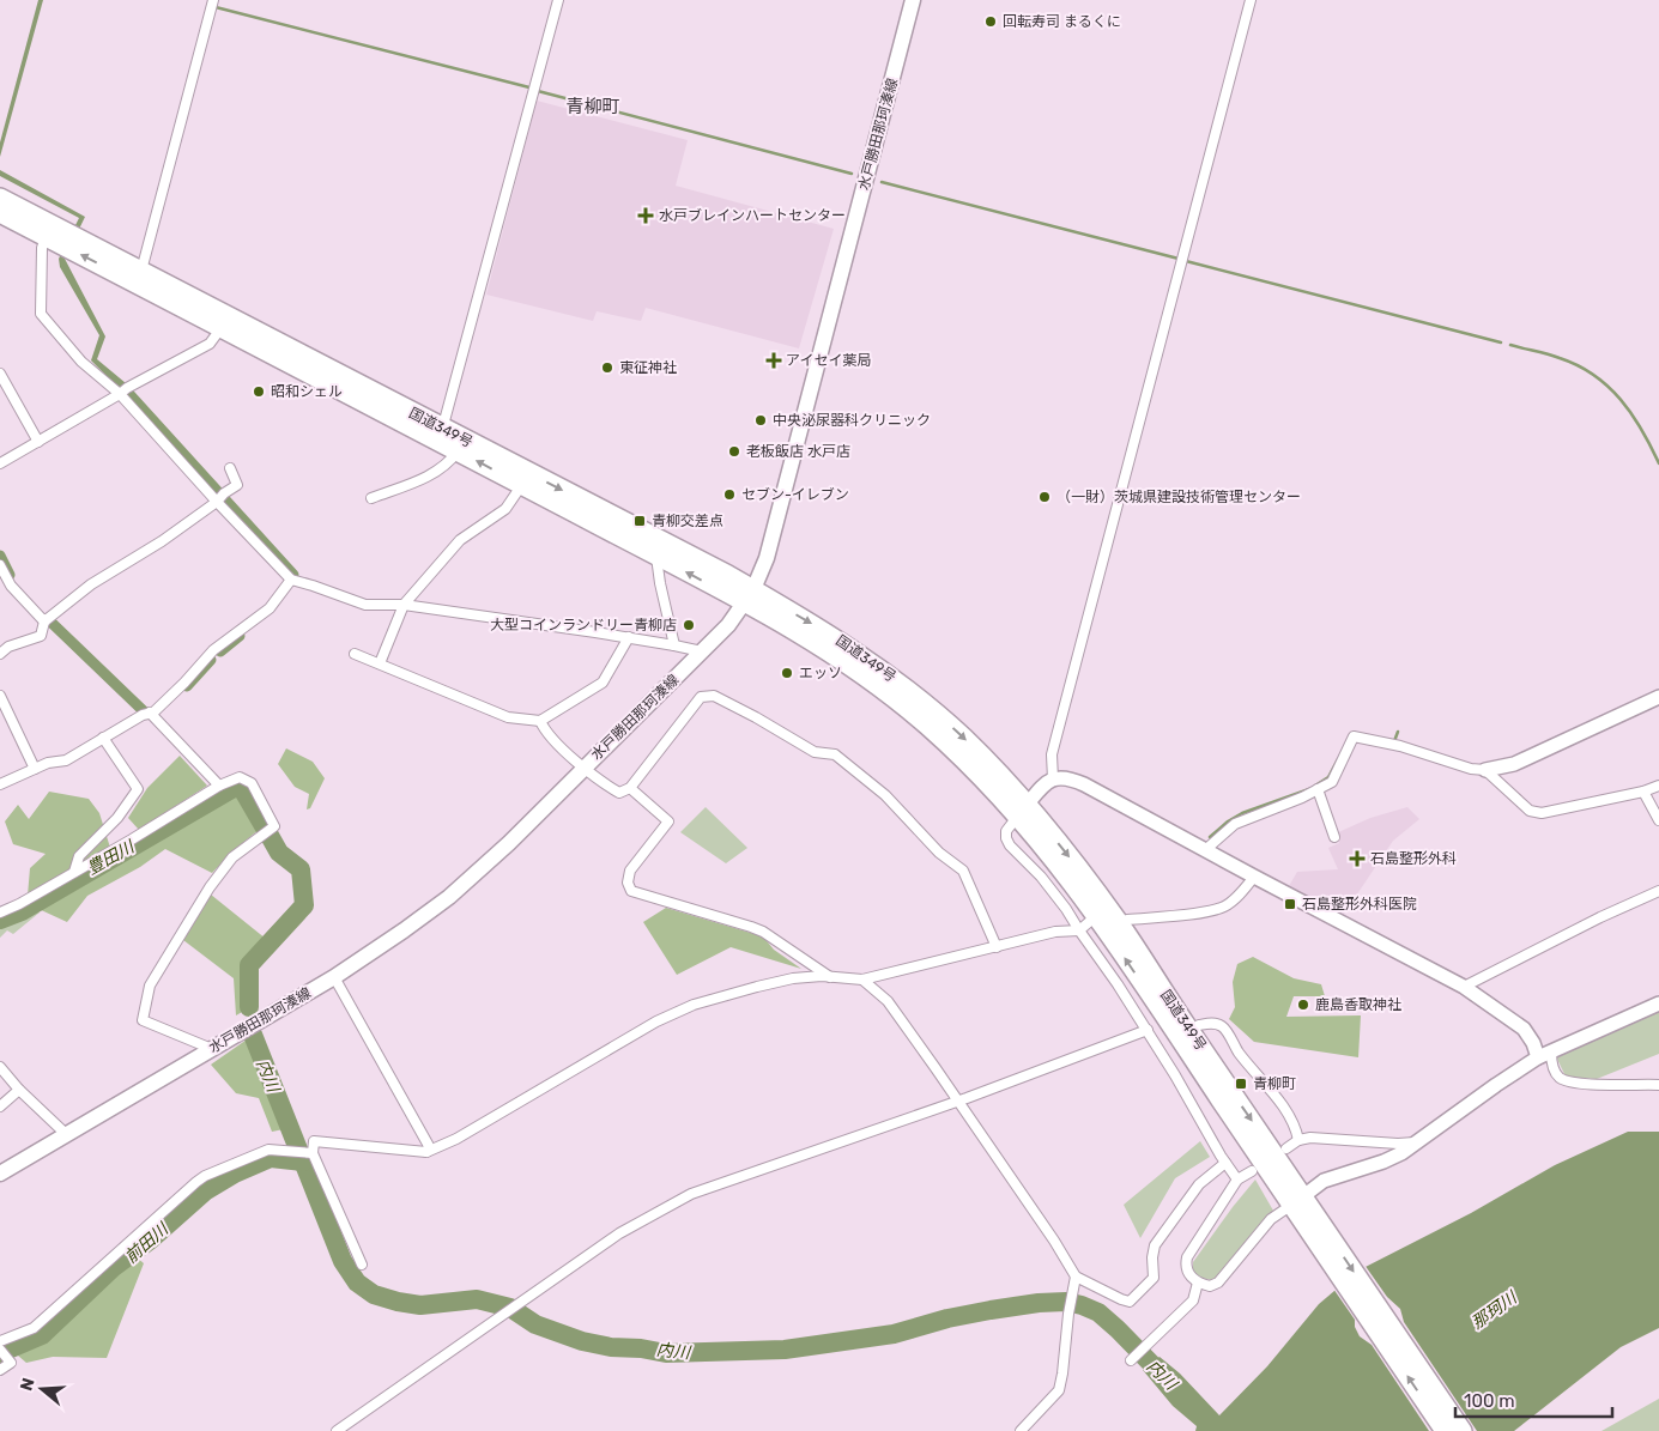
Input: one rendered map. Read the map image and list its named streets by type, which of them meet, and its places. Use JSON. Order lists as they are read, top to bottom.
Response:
{
  "streets": {
    "highway": ["国道349号"],
    "main road": ["水戸勝田那珂湊線"]
  },
  "crossings": [
    ["水戸勝田那珂湊線", "国道349号"]
  ],
  "districts": ["青柳町"],
  "water": [
    "豊田川",
    "内川",
    "前田川",
    "那珂川"
  ],
  "places": {
    "other": [
      "回転寿司 まるくに",
      "東征神社",
      "昭和シェル",
      "中央泌尿器科クリニック",
      "老板飯店 水戸店",
      "セブン-イレブン",
      "（一財）茨城県建設技術管理センター",
      "大型コインランドリー青柳店",
      "エッソ",
      "鹿島香取神社"
    ],
    "health": ["水戸ブレインハートセンター", "アイセイ薬局", "石島整形外科"],
    "transit": ["青柳交差点", "石島整形外科医院", "青柳町"]
  },
  "scale_bar": "100 m",
  "north": "left"
}
